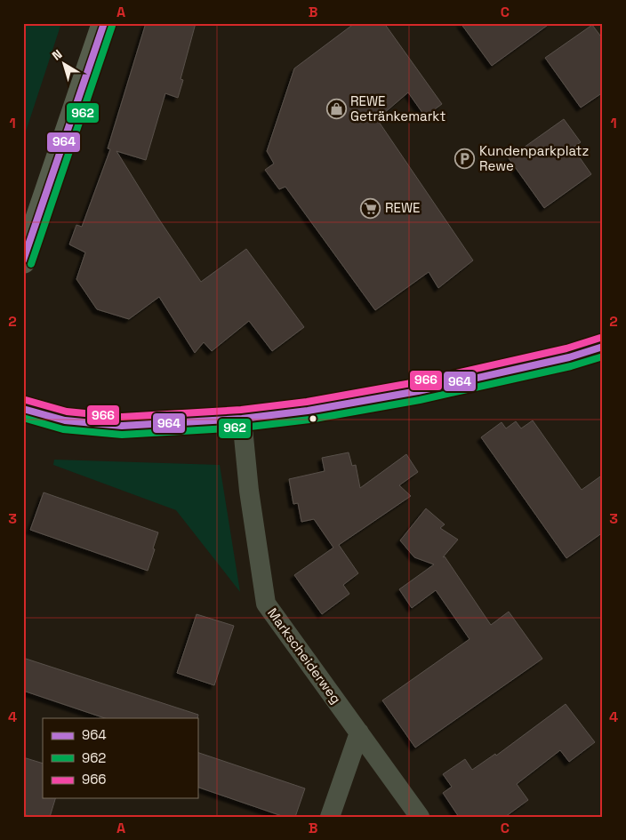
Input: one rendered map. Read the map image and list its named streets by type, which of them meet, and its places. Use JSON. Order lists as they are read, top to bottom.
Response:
{
  "streets": {
    "street": ["Markscheiderweg"]
  },
  "places": {
    "shop": ["REWE Getränkemarkt"],
    "parking": ["Kundenparkplatz Rewe"],
    "supermarket": ["REWE"]
  },
  "lines": ["transit line 964", "transit line 962", "transit line 966"],
  "legend": ["964", "962", "966"],
  "north": "top left",
  "grid": {
    "columns": ["A", "B", "C"],
    "rows": [
      "1",
      "2",
      "3",
      "4"
    ]
  }
}
